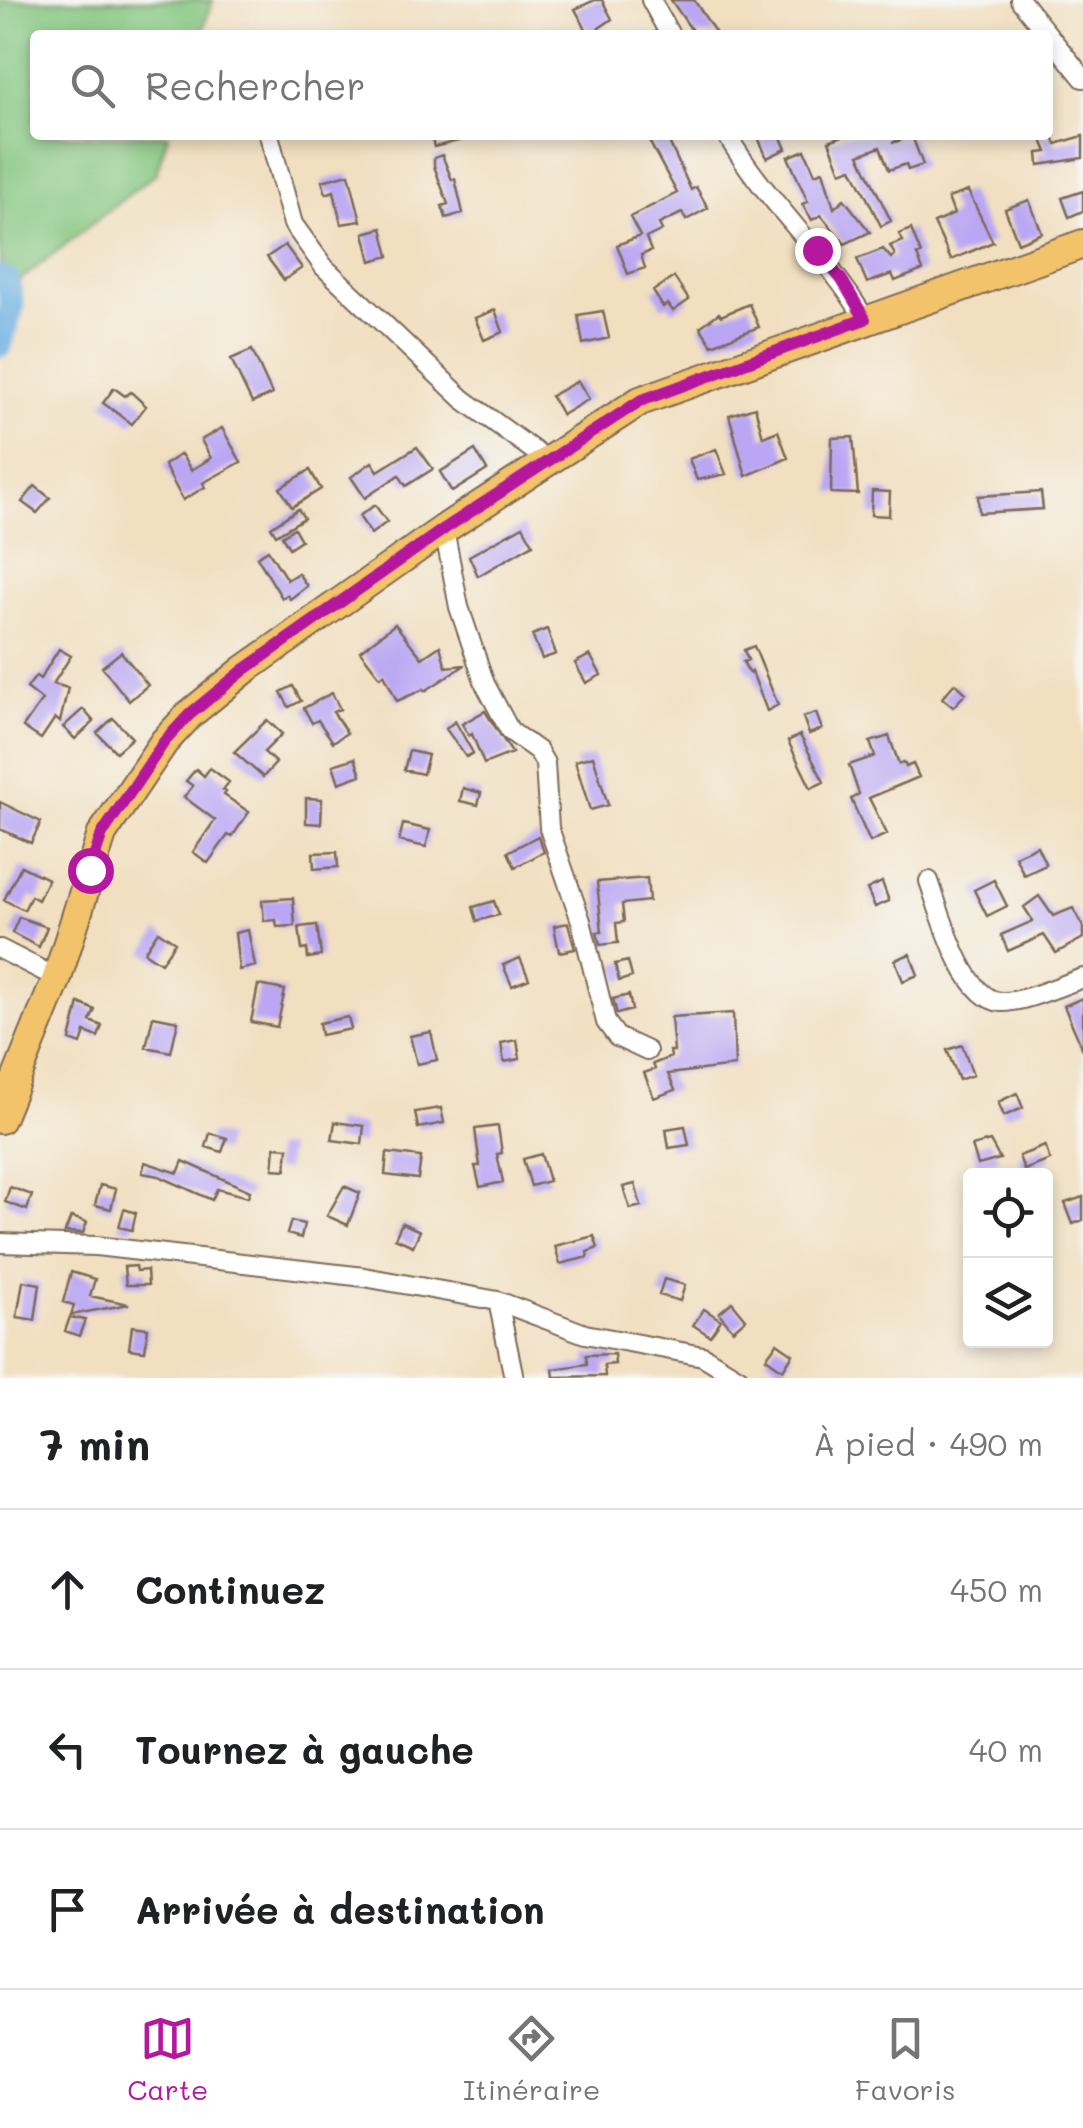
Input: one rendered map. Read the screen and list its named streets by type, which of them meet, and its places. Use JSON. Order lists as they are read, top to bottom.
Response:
{
  "page": {
    "search": "Rechercher",
    "heading": ["7 min", "À pied · 490 m"],
    "list": [
      ["Continuez", "450 m"],
      ["Tournez à gauche", "40 m"],
      "Arrivée à destination"
    ],
    "nav": ["Carte", "Itinéraire", "Favoris"]
  }
}
